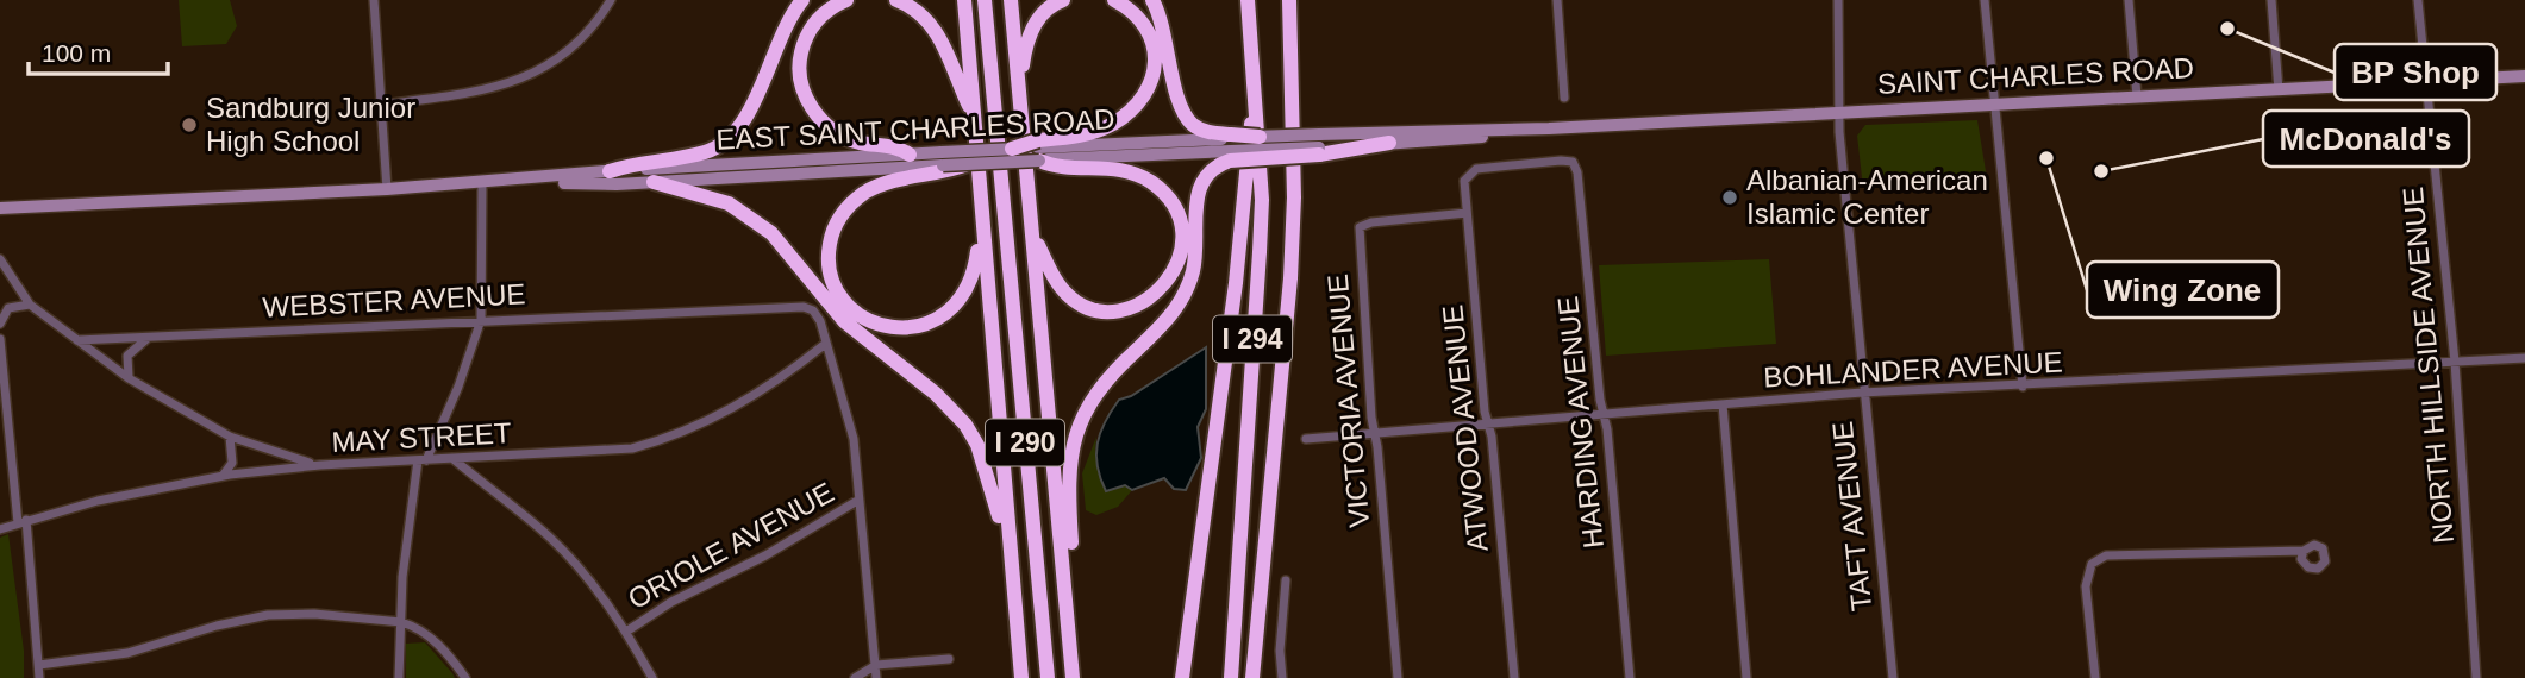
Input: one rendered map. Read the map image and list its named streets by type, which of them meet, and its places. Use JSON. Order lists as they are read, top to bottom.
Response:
{
  "streets": {
    "highway": ["I 294", "I 290"],
    "main road": ["SAINT CHARLES ROAD", "EAST SAINT CHARLES ROAD"],
    "street": [
      "WEBSTER AVENUE",
      "NORTH HILLSIDE AVENUE",
      "BOHLANDER AVENUE",
      "VICTORIA AVENUE",
      "HARDING AVENUE",
      "ATWOOD AVENUE",
      "MAY STREET",
      "TAFT AVENUE",
      "ORIOLE AVENUE"
    ]
  },
  "crossings": [
    ["SAINT CHARLES ROAD", "NORTH HILLSIDE AVENUE"],
    ["SAINT CHARLES ROAD", "TAFT AVENUE"],
    ["WEBSTER AVENUE", "MAY STREET"],
    ["WEBSTER AVENUE", "ORIOLE AVENUE"],
    ["NORTH HILLSIDE AVENUE", "BOHLANDER AVENUE"],
    ["BOHLANDER AVENUE", "VICTORIA AVENUE"],
    ["BOHLANDER AVENUE", "HARDING AVENUE"],
    ["BOHLANDER AVENUE", "ATWOOD AVENUE"],
    ["BOHLANDER AVENUE", "TAFT AVENUE"],
    ["VICTORIA AVENUE", "ATWOOD AVENUE"],
    ["HARDING AVENUE", "ATWOOD AVENUE"]
  ],
  "places": [
    "BP Shop",
    "Sandburg Junior High School",
    "Wing Zone",
    "McDonald's",
    "Albanian-American Islamic Center"
  ],
  "scale_bar": "100 m"
}
